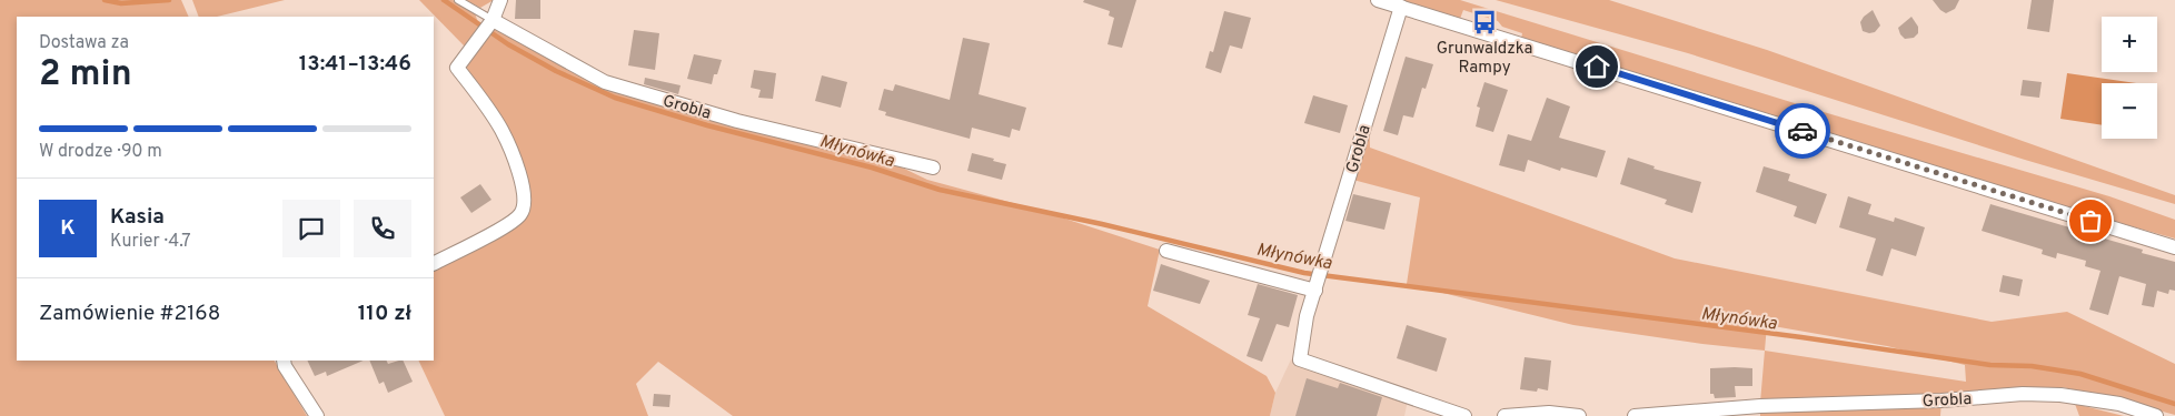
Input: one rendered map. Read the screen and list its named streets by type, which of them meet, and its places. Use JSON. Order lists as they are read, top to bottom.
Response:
{
  "streets": {
    "street": ["Grobla"]
  },
  "water": ["Młynówka"],
  "places": {
    "bus stop": ["Grunwaldzka Rampy"]
  },
  "page": {
    "map_buttons": ["+", "−"],
    "heading": ["2 min", "Dostawa za", "13:41–13:46"],
    "panel": [
      "Kasia",
      "Kurier · 4.7",
      "Zamówienie #2168",
      "110 zł"
    ],
    "bar": "W drodze · 90 m",
    "round": "K"
  }
}
